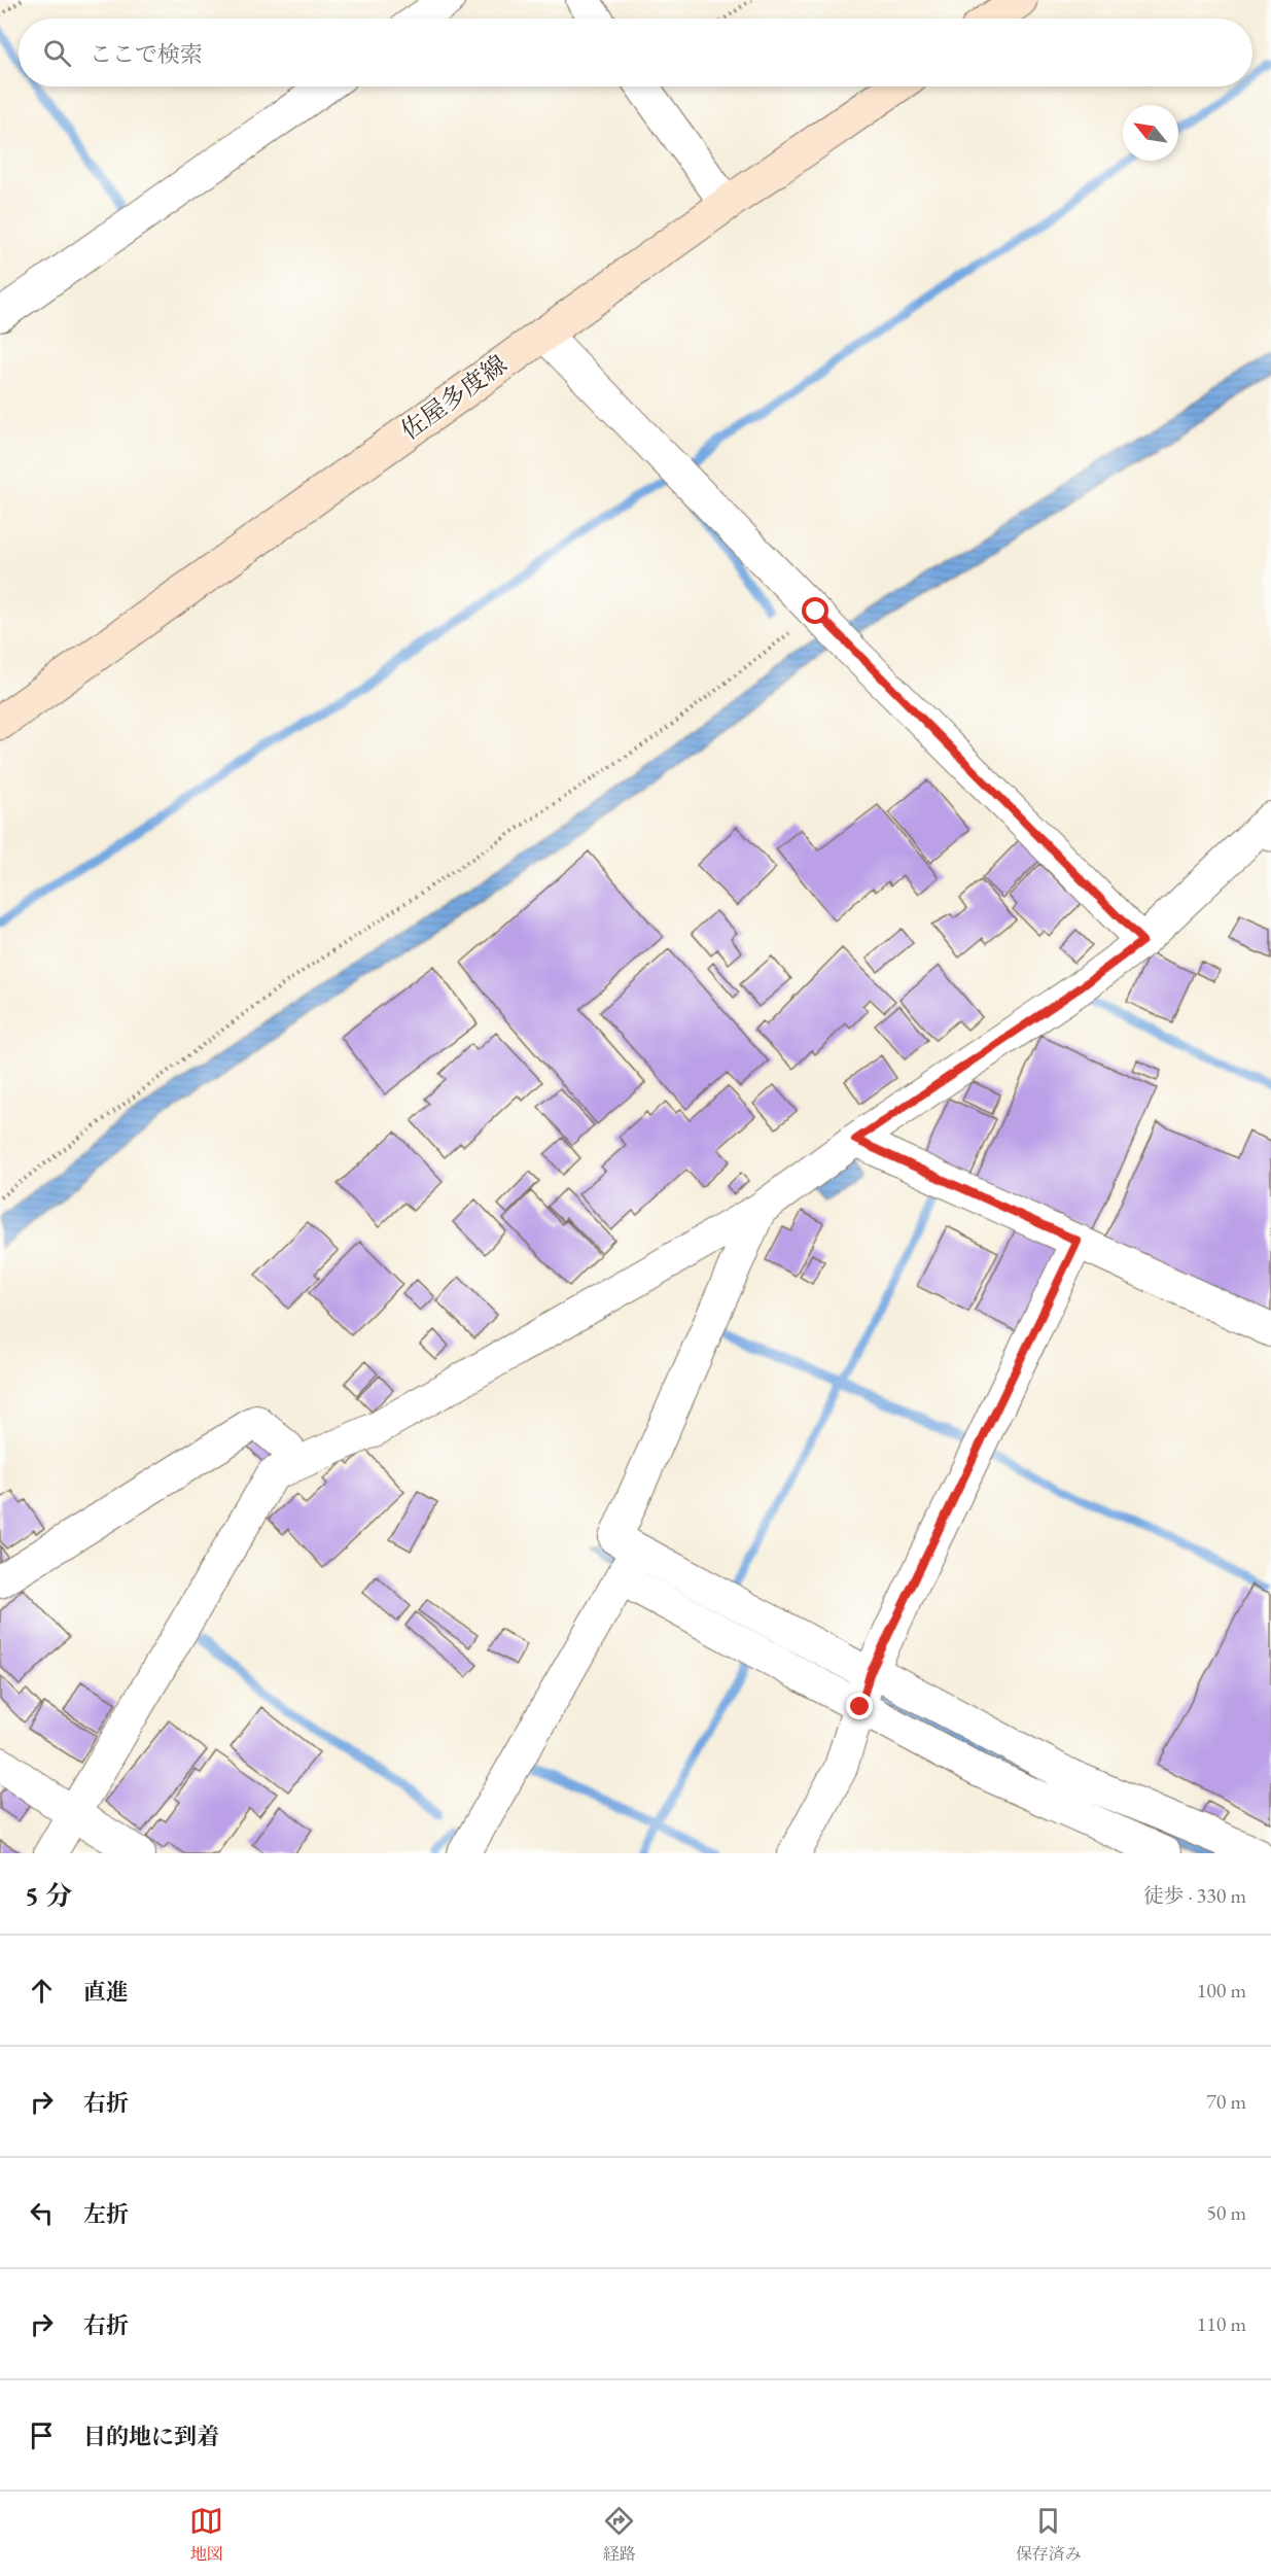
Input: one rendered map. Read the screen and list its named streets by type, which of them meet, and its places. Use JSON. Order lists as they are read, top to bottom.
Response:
{
  "streets": {
    "main road": ["佐屋多度線"]
  },
  "north": "top left",
  "page": {
    "search": "ここで検索",
    "heading": ["5 分", "徒歩 · 330 m"],
    "list": [
      ["直進", "100 m"],
      ["右折", "70 m"],
      ["左折", "50 m"],
      ["右折", "110 m"],
      "目的地に到着"
    ],
    "nav": ["地図", "経路", "保存済み"]
  }
}
